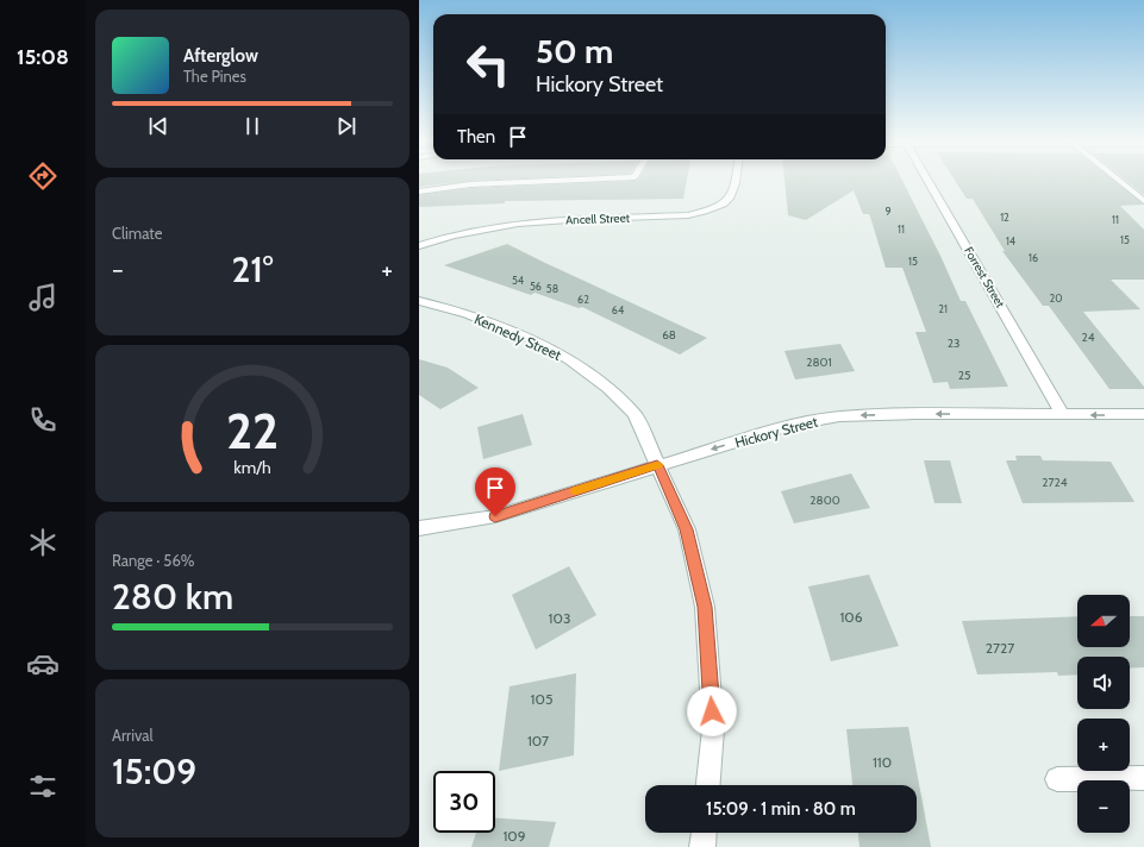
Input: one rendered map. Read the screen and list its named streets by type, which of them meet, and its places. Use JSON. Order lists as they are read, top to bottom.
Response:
{
  "streets": {
    "street": [
      "Ancell Street",
      "Forrest Street",
      "Kennedy Street",
      "Hickory Street"
    ]
  },
  "crossings": [
    ["Forrest Street", "Hickory Street"],
    ["Kennedy Street", "Hickory Street"]
  ],
  "one_way": ["Hickory Street"],
  "house_numbers": [
    "9",
    "12",
    "11",
    "11",
    "15",
    "14",
    "16",
    "15",
    "54",
    "56",
    "58",
    "20",
    "62",
    "21",
    "64",
    "68",
    "24",
    "23",
    "2801",
    "25",
    "2724",
    "2800",
    "106",
    "103",
    "2727",
    "105",
    "107",
    "110",
    "109"
  ],
  "north": "left",
  "page": {
    "tabs": "15:08",
    "turn": ["50 m", "Hickory Street"],
    "song": ["Afterglow", "The Pines"],
    "then": "Then",
    "tile": [
      "Climate",
      ["Range · 56%", "280 km"],
      ["Arrival", "15:09"]
    ],
    "heat": ["−", "21°", "+"],
    "map_buttons": ["+", "−"],
    "limit": "30",
    "trip": "15:09 · 1 min · 80 m",
    "gauge": ["22", "km/h"]
  }
}
